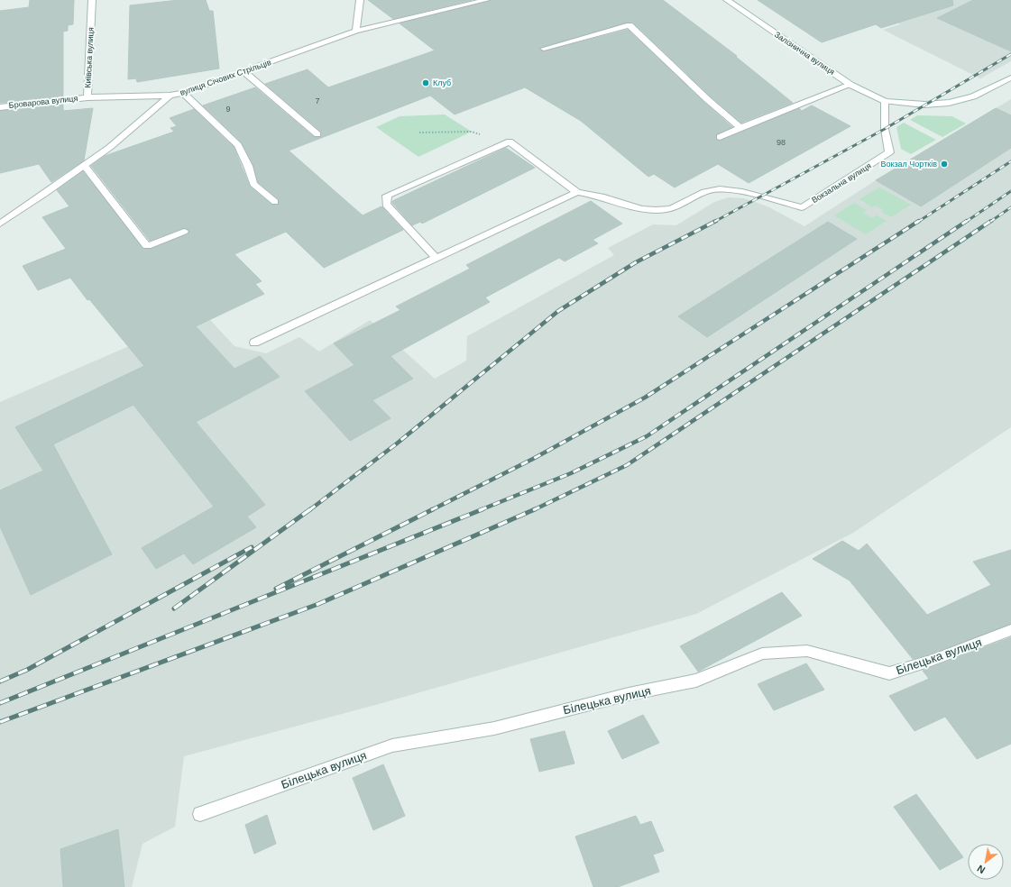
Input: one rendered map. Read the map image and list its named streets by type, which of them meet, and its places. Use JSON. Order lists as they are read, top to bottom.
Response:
{
  "streets": {
    "street": [
      "Залізнична вулиця",
      "Київська вулиця",
      "вулиця Січових Стрільців",
      "Броварова вулиця",
      "Вокзальна вулиця",
      "Білецька вулиця"
    ]
  },
  "crossings": [
    ["Залізнична вулиця", "Вокзальна вулиця"],
    ["Київська вулиця", "вулиця Січових Стрільців"],
    ["Київська вулиця", "Броварова вулиця"]
  ],
  "places": ["Клуб", "Вокзал Чортків"],
  "house_numbers": ["7", "9", "98"],
  "north": "bottom left"
}
